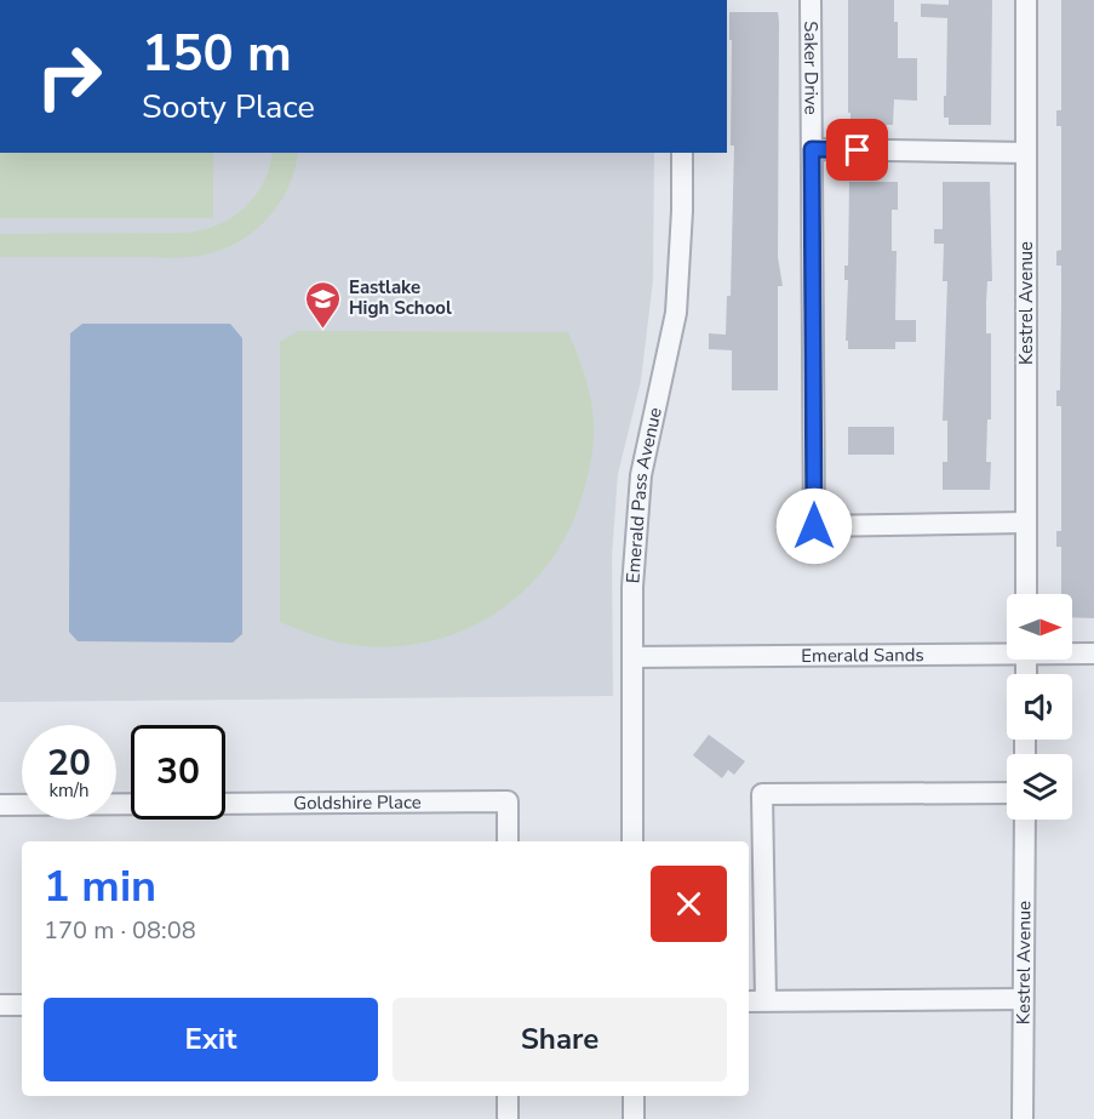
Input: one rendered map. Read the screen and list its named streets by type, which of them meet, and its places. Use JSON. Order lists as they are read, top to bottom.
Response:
{
  "streets": {
    "street": [
      "Saker Drive",
      "Kestrel Avenue",
      "Emerald Pass Avenue",
      "Emerald Sands",
      "Goldshire Place"
    ]
  },
  "crossings": [
    ["Saker Drive", "Kestrel Avenue"],
    ["Emerald Pass Avenue", "Emerald Sands"]
  ],
  "places": {
    "school or university": ["Eastlake High School"]
  },
  "north": "right",
  "page": {
    "turn": ["150 m", "Sooty Place"],
    "speed": "20 km/h",
    "limit": "30",
    "heading": ["1 min", "170 m · 08:08"],
    "buttons": ["Exit", "Share"]
  }
}
